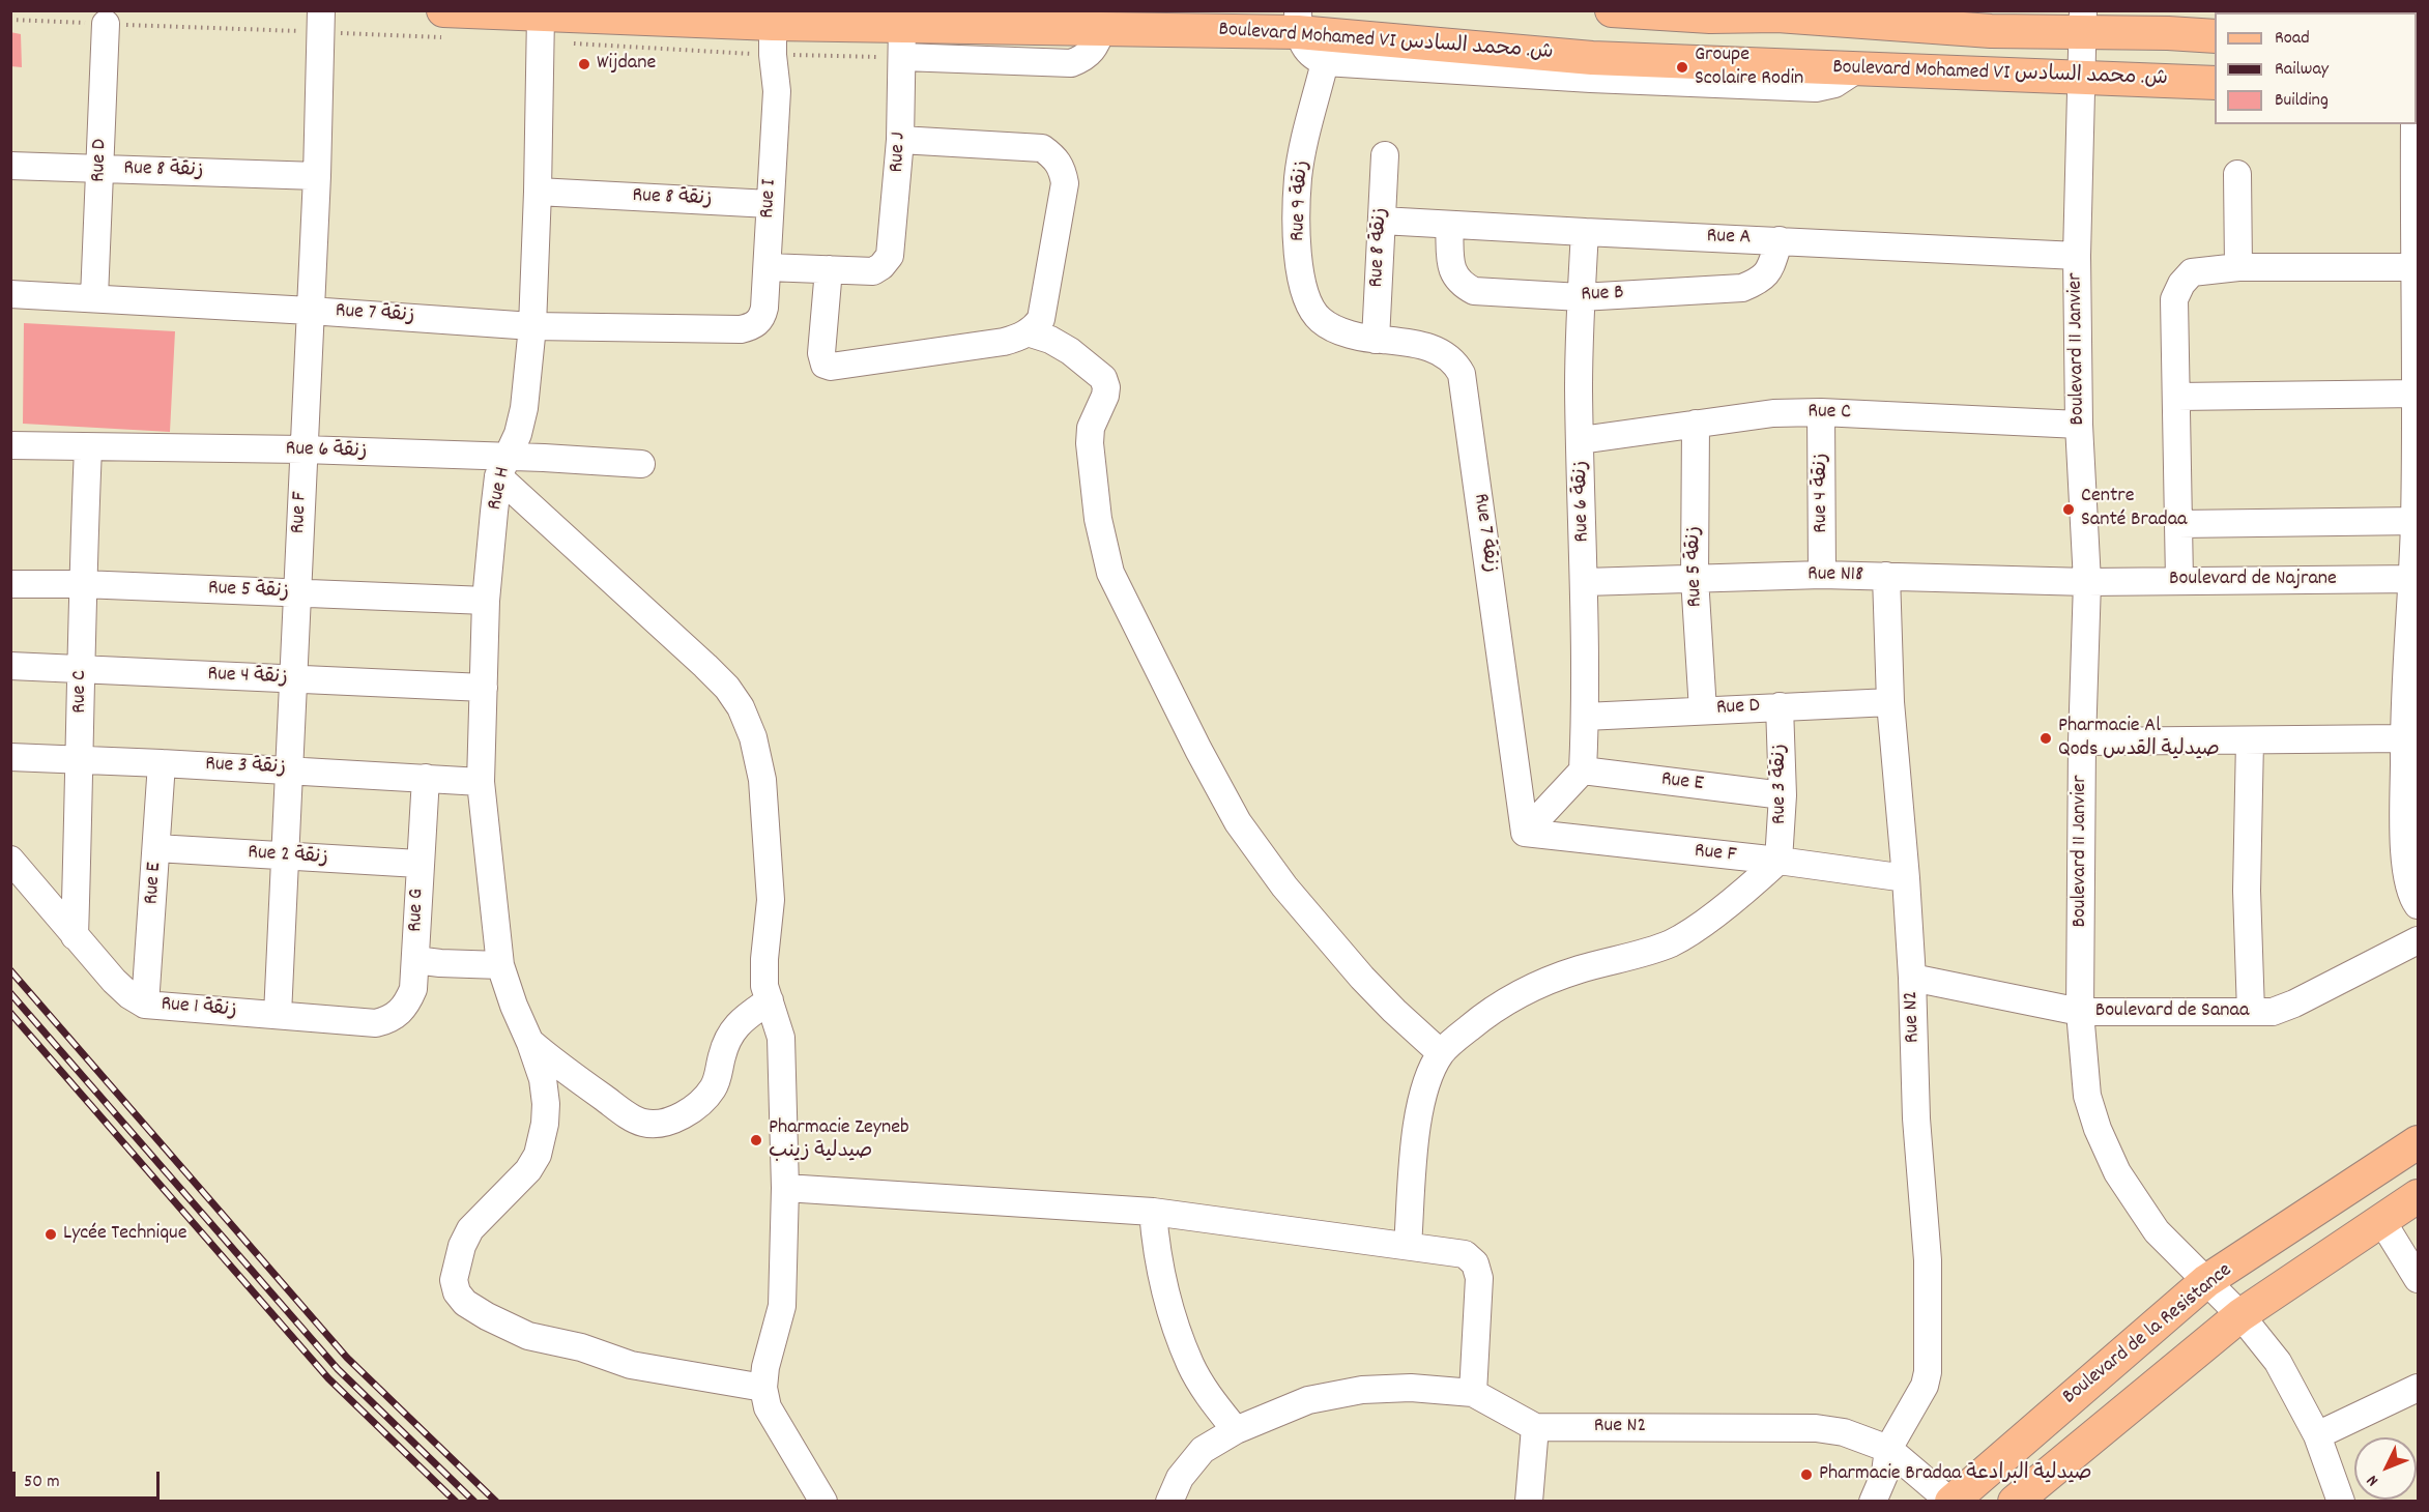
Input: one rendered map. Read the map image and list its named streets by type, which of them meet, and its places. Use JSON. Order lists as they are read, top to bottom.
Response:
{
  "streets": {
    "main road": ["Boulevard Mohamed VI ش. محمد السادس", "Boulevard de la Resistance"],
    "street": [
      "Rue J",
      "Rue D",
      "Rue 8 زنقة",
      "Rue I",
      "Rue 9 زنقة",
      "Rue A",
      "Rue B",
      "Rue 7 زنقة",
      "Boulevard 11 Janvier",
      "Rue C",
      "Rue 6 زنقة",
      "Rue H",
      "Rue 4 زنقة",
      "Rue F",
      "Rue 5 زنقة",
      "Rue N18",
      "Boulevard de Najrane",
      "Rue 3 زنقة",
      "Rue E",
      "Rue 2 زنقة",
      "Rue G",
      "Rue 1 زنقة",
      "Boulevard de Sanaa",
      "Rue N2"
    ]
  },
  "crossings": [
    ["Boulevard Mohamed VI ش. محمد السادس", "Rue J"],
    ["Boulevard Mohamed VI ش. محمد السادس", "Rue I"],
    ["Boulevard Mohamed VI ش. محمد السادس", "Boulevard 11 Janvier"],
    ["Boulevard Mohamed VI ش. محمد السادس", "Rue H"],
    ["Rue D", "Rue 8 زنقة"],
    ["Rue D", "Rue 7 زنقة"],
    ["Rue D", "Rue 6 زنقة"],
    ["Rue D", "Rue 5 زنقة"],
    ["Rue D", "Rue 3 زنقة"],
    ["Rue D", "Rue N2"],
    ["Rue 8 زنقة", "Rue I"],
    ["Rue 8 زنقة", "Rue A"],
    ["Rue 8 زنقة", "Rue 7 زنقة"],
    ["Rue 8 زنقة", "Rue H"],
    ["Rue 8 زنقة", "Rue F"],
    ["Rue I", "Rue 7 زنقة"],
    ["Rue 9 زنقة", "Rue 7 زنقة"],
    ["Rue A", "Rue B"],
    ["Rue A", "Boulevard 11 Janvier"],
    ["Rue A", "Rue 6 زنقة"],
    ["Rue B", "Rue 6 زنقة"],
    ["Rue 7 زنقة", "Rue H"],
    ["Rue 7 زنقة", "Rue F"],
    ["Boulevard 11 Janvier", "Rue C"],
    ["Boulevard 11 Janvier", "Rue N18"],
    ["Boulevard 11 Janvier", "Boulevard de Najrane"],
    ["Boulevard 11 Janvier", "Boulevard de Sanaa"],
    ["Boulevard 11 Janvier", "Boulevard de la Resistance"],
    ["Rue C", "Rue 6 زنقة"],
    ["Rue C", "Rue 4 زنقة"],
    ["Rue C", "Rue 5 زنقة"],
    ["Rue C", "Rue 3 زنقة"],
    ["Rue C", "Rue 1 زنقة"],
    ["Rue 6 زنقة", "Rue H"],
    ["Rue 6 زنقة", "Rue F"],
    ["Rue 6 زنقة", "Rue N18"],
    ["Rue 6 زنقة", "Rue E"],
    ["Rue H", "Rue 4 زنقة"],
    ["Rue H", "Rue 5 زنقة"],
    ["Rue H", "Rue 3 زنقة"],
    ["Rue 4 زنقة", "Rue F"],
    ["Rue 4 زنقة", "Rue N18"],
    ["Rue F", "Rue 5 زنقة"],
    ["Rue F", "Rue 3 زنقة"],
    ["Rue F", "Rue 2 زنقة"],
    ["Rue F", "Rue 1 زنقة"],
    ["Rue F", "Rue N2"],
    ["Rue 5 زنقة", "Rue N18"],
    ["Rue N18", "Boulevard de Najrane"],
    ["Rue N18", "Rue N2"],
    ["Rue 3 زنقة", "Rue E"],
    ["Rue 3 زنقة", "Rue G"],
    ["Rue E", "Rue 2 زنقة"],
    ["Rue E", "Rue 1 زنقة"],
    ["Rue 2 زنقة", "Rue G"],
    ["Rue G", "Rue 1 زنقة"],
    ["Boulevard de Sanaa", "Rue N2"]
  ],
  "places": [
    "Wijdane",
    "Groupe Scolaire Rodin",
    "Centre Santé Bradaa",
    "Pharmacie Al Qods صيدلية القدس",
    "Pharmacie Zeyneb صيدلية زينب",
    "Lycée Technique",
    "Pharmacie Bradaa صيدلية البرادعة"
  ],
  "legend": ["Road", "Railway", "Building"],
  "scale_bar": "50 m",
  "north": "bottom left"
}
